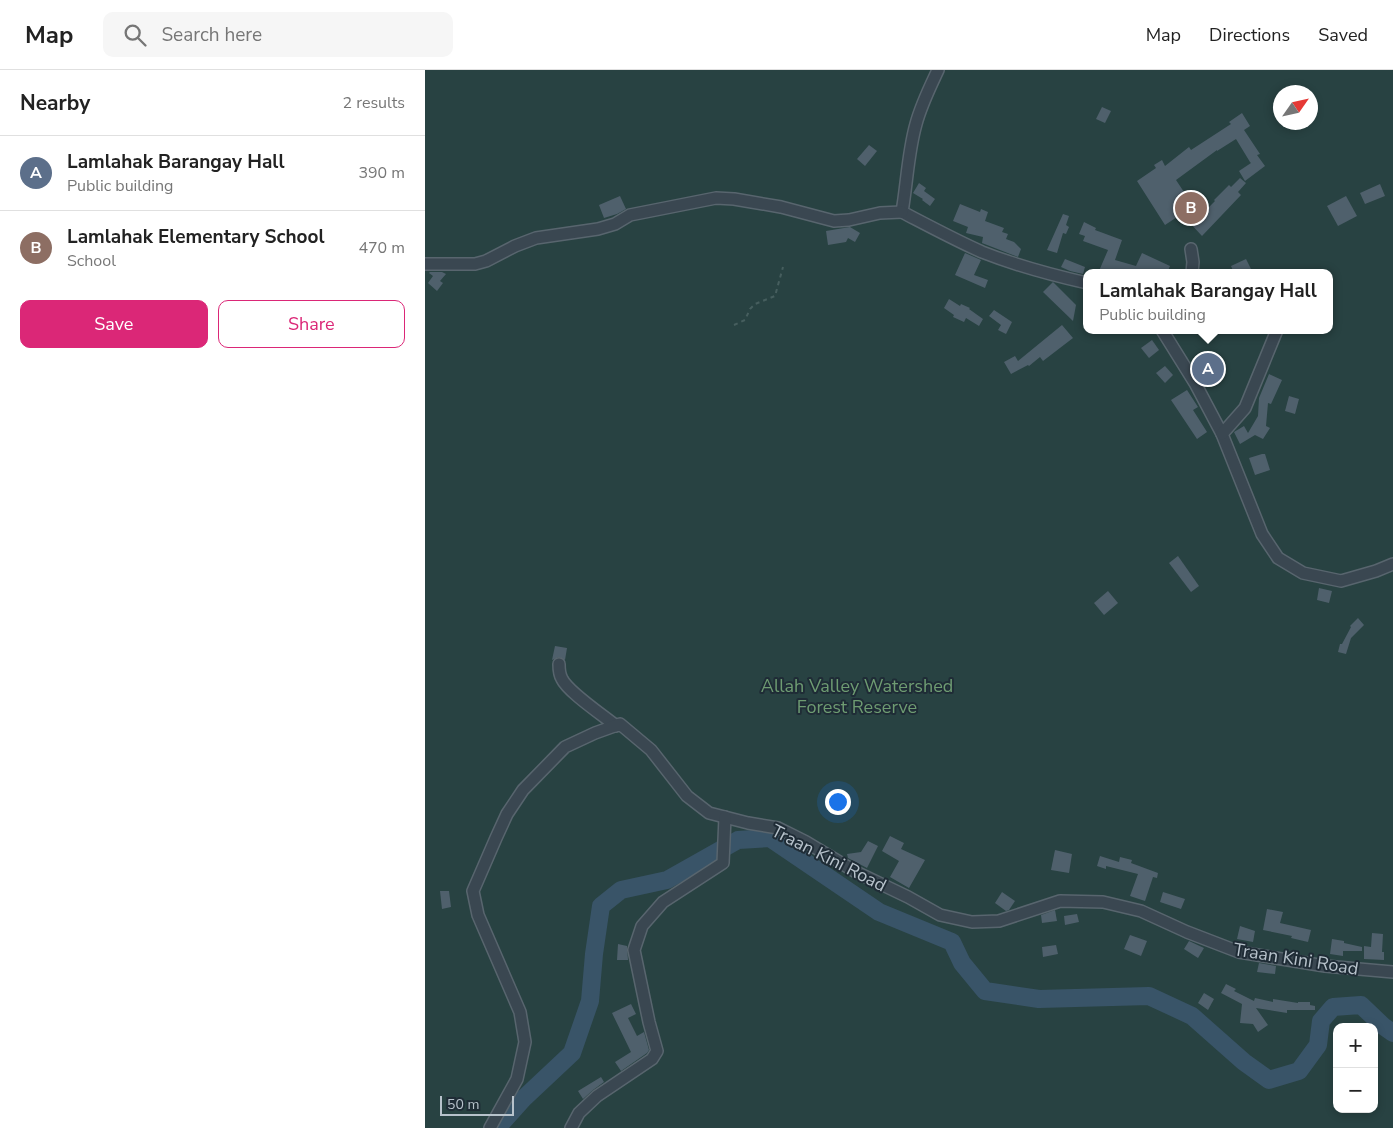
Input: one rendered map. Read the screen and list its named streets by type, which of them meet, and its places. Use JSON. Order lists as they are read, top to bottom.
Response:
{
  "streets": {
    "street": ["Traan Kini Road"]
  },
  "parks": ["Allah Valley Watershed Forest Reserve"],
  "scale_bar": "50 m",
  "north": "top right",
  "page": {
    "header": "Map",
    "search": "Search here",
    "nav": ["Map", "Directions", "Saved"],
    "heading": ["Nearby", "2 results"],
    "list": [
      {
        "mark": "A",
        "name": "Lamlahak Barangay Hall",
        "note": "Public building",
        "value": "390 m"
      },
      {
        "mark": "B",
        "name": "Lamlahak Elementary School",
        "note": "School",
        "value": "470 m"
      }
    ],
    "pins": ["B", "A"],
    "popup": ["Lamlahak Barangay Hall", "Public building"],
    "buttons": ["Save", "Share"],
    "map_buttons": ["+", "−"],
    "scale": "50 m"
  }
}
